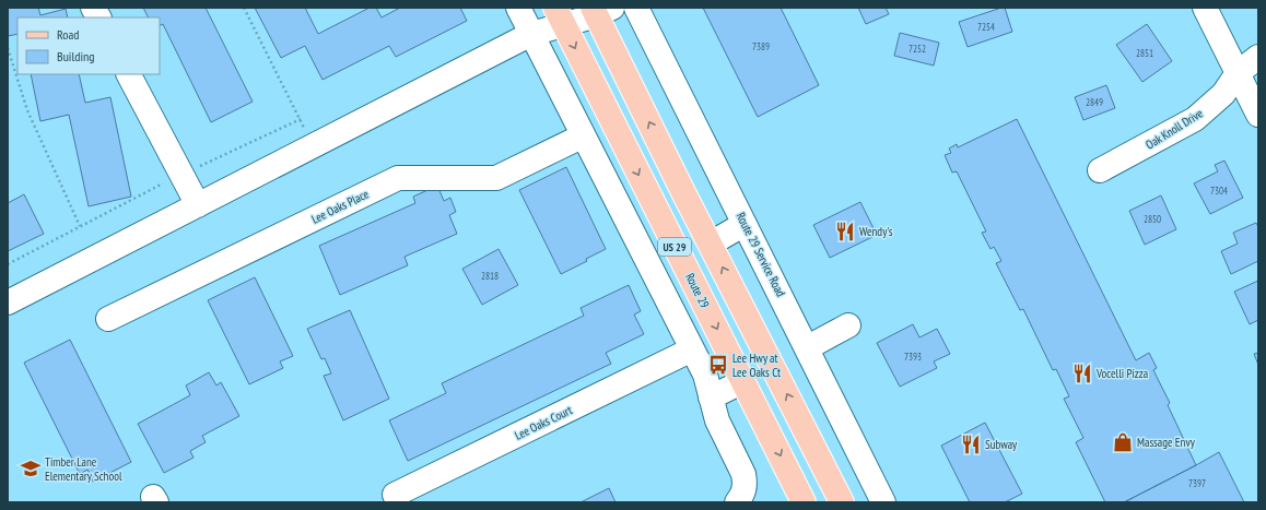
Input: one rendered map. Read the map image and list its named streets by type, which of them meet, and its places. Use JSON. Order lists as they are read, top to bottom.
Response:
{
  "streets": {
    "main road": ["US 29", "Route 29"],
    "street": [
      "Oak Knoll Drive",
      "Lee Oaks Place",
      "Route 29 Service Road",
      "Lee Oaks Court"
    ]
  },
  "places": {
    "restaurant": ["Wendy's", "Vocelli Pizza", "Subway"],
    "bus stop": ["Lee Hwy at Lee Oaks Ct"],
    "shop": ["Massage Envy"],
    "school or university": ["Timber Lane Elementary School"]
  },
  "house_numbers": [
    "7254",
    "7389",
    "7252",
    "2851",
    "2849",
    "7304",
    "2850",
    "2818",
    "7393",
    "7397"
  ],
  "legend": ["Road", "Building"]
}
